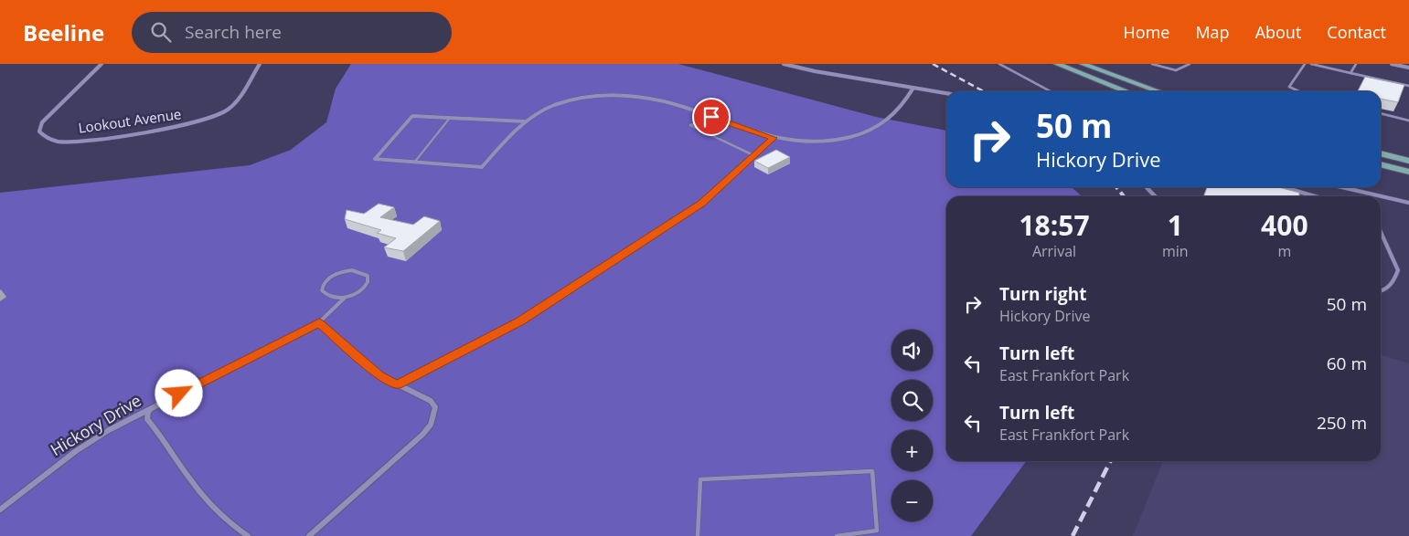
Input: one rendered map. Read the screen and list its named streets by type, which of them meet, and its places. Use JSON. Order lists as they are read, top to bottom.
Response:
{
  "streets": {
    "street": ["Lookout Avenue", "Hickory Drive"]
  },
  "page": {
    "header": "Beeline",
    "search": "Search here",
    "nav": [
      "Home",
      "Map",
      "About",
      "Contact"
    ],
    "turn": ["50 m", "Hickory Drive"],
    "eta": [
      "18:57",
      "Arrival",
      "1",
      "min",
      "400",
      "m"
    ],
    "list": [
      {
        "name": "Turn right",
        "note": "Hickory Drive",
        "value": "50 m"
      },
      {
        "name": "Turn left",
        "note": "East Frankfort Park",
        "value": "60 m"
      },
      {
        "name": "Turn left",
        "note": "East Frankfort Park",
        "value": "250 m"
      }
    ],
    "map_buttons": ["+", "−"]
  }
}
